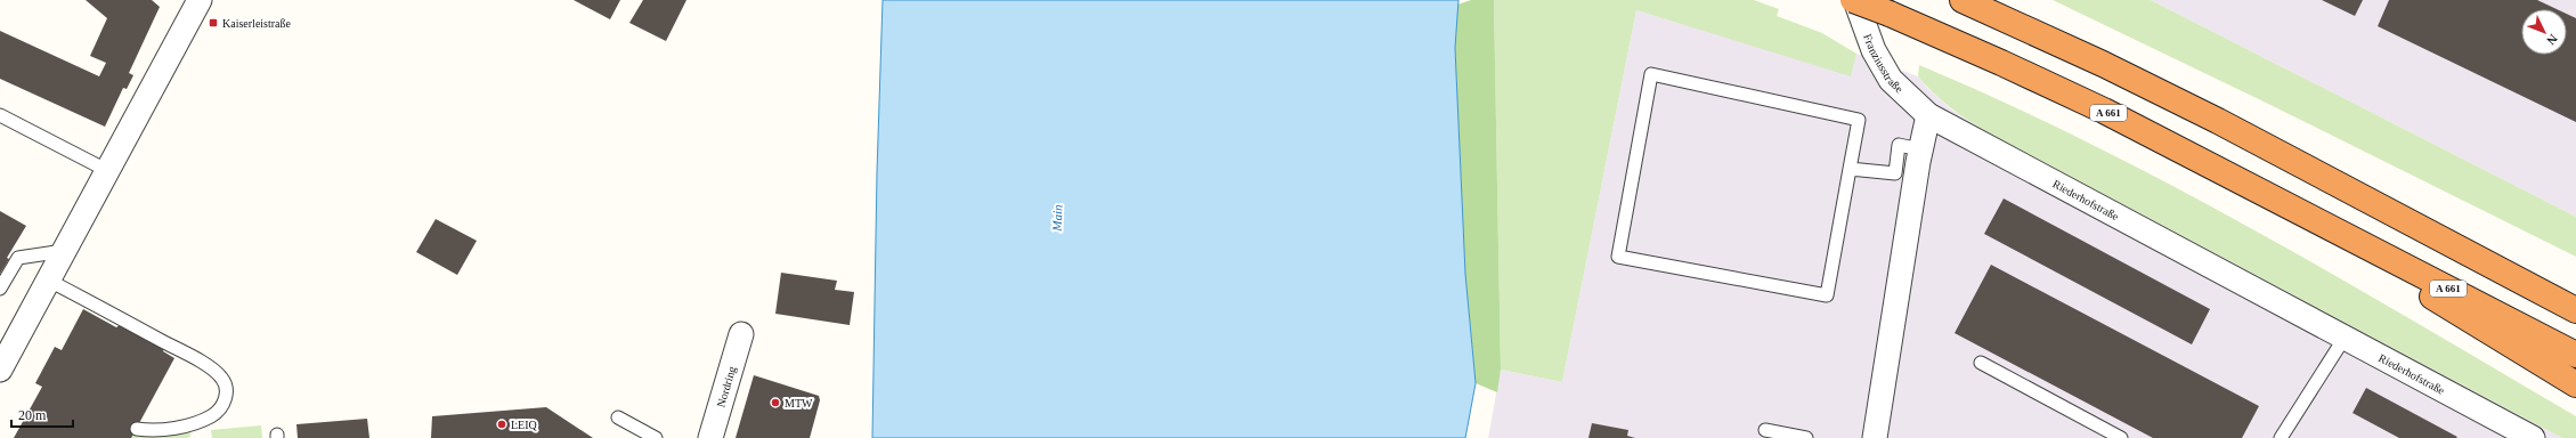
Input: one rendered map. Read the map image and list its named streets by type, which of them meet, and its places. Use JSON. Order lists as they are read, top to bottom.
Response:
{
  "streets": {
    "highway": ["A 661"],
    "street": ["Franziusstraße", "Riederhofstraße", "Nordring"]
  },
  "crossings": [
    ["Franziusstraße", "A 661"],
    ["Franziusstraße", "Riederhofstraße"]
  ],
  "water": ["Main"],
  "places": {
    "transit": ["Kaiserleistraße"],
    "other": ["MTW", "LEIQ"]
  },
  "scale_bar": "20 m",
  "north": "bottom right"
}
